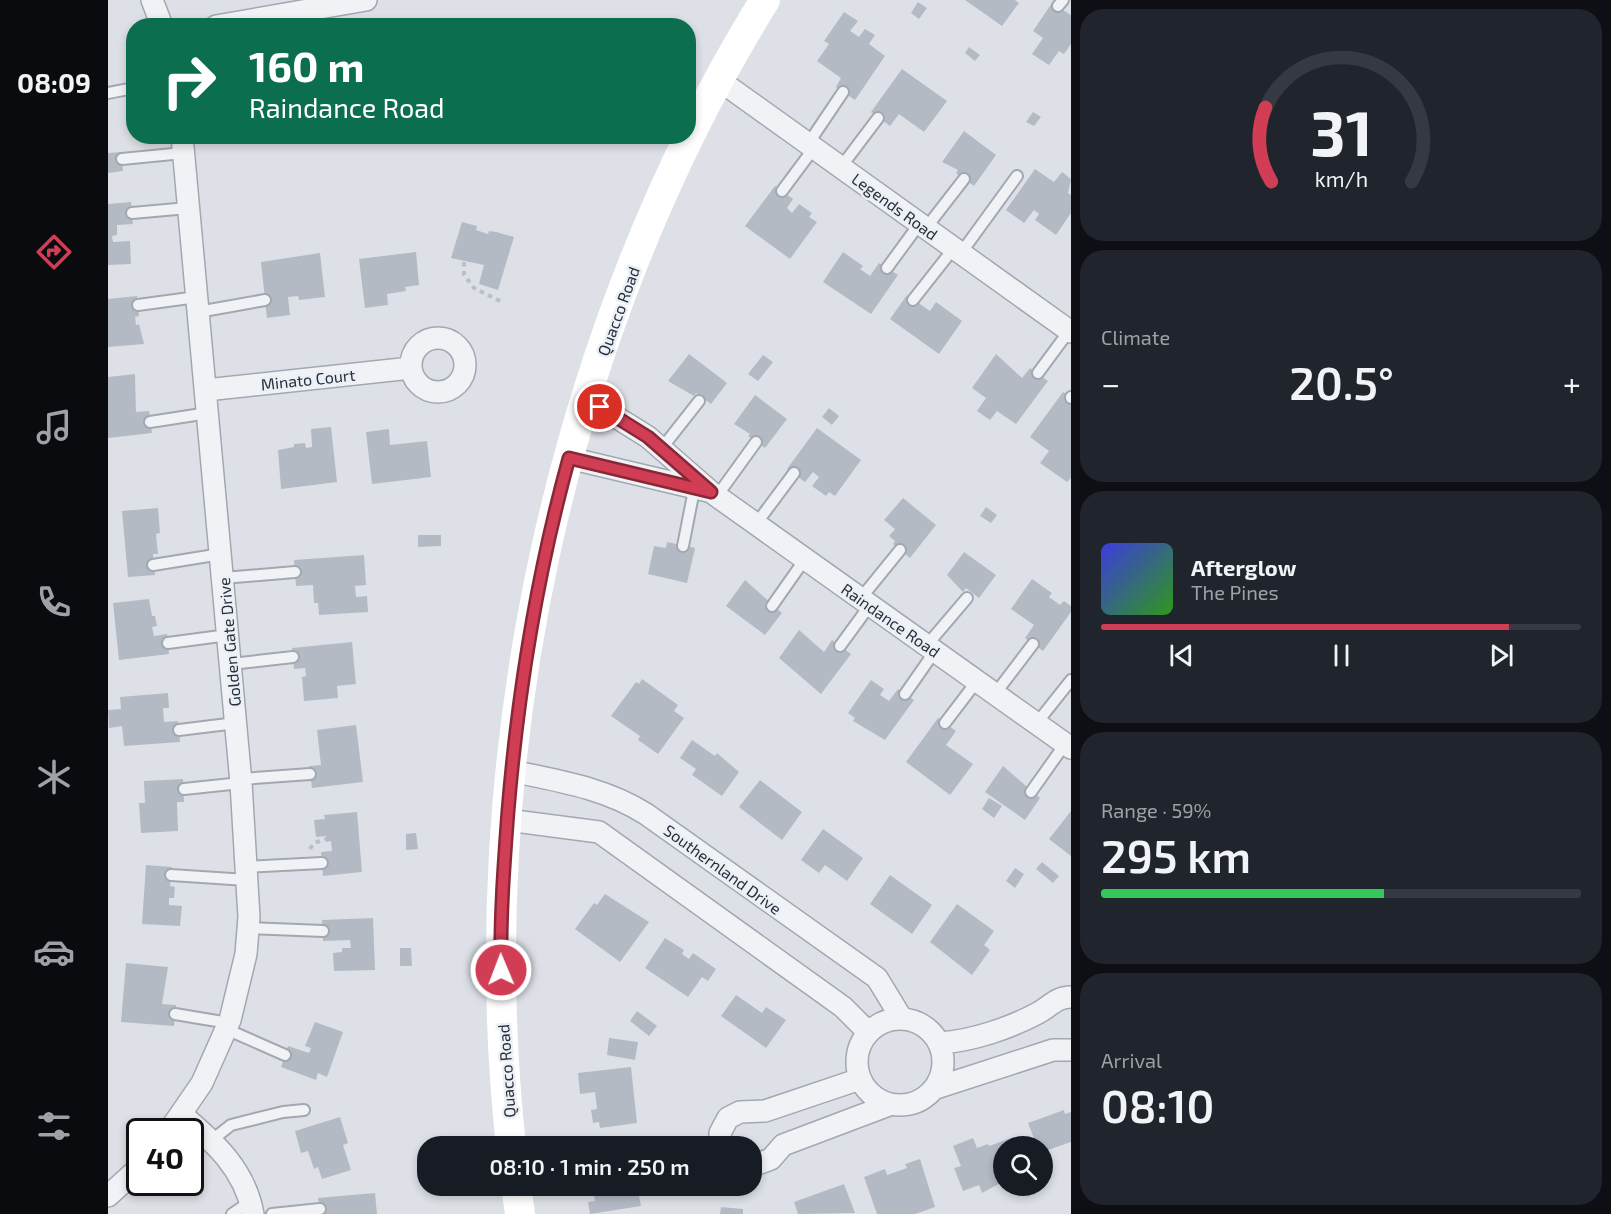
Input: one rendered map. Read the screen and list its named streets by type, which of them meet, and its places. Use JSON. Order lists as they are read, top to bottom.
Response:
{
  "streets": {
    "street": [
      "Legends Road",
      "Quacco Road",
      "Minato Court",
      "Raindance Road",
      "Golden Gate Drive",
      "Southernland Drive"
    ]
  },
  "crossings": [
    ["Legends Road", "Quacco Road"],
    ["Quacco Road", "Raindance Road"],
    ["Quacco Road", "Southernland Drive"],
    ["Minato Court", "Golden Gate Drive"]
  ],
  "page": {
    "tabs": "08:09",
    "turn": ["160 m", "Raindance Road"],
    "tile": [
      "Climate",
      ["Range · 59%", "295 km"],
      ["Arrival", "08:10"]
    ],
    "heat": ["−", "20.5°", "+"],
    "song": ["Afterglow", "The Pines"],
    "limit": "40",
    "trip": "08:10 · 1 min · 250 m",
    "gauge": ["31", "km/h"]
  }
}
